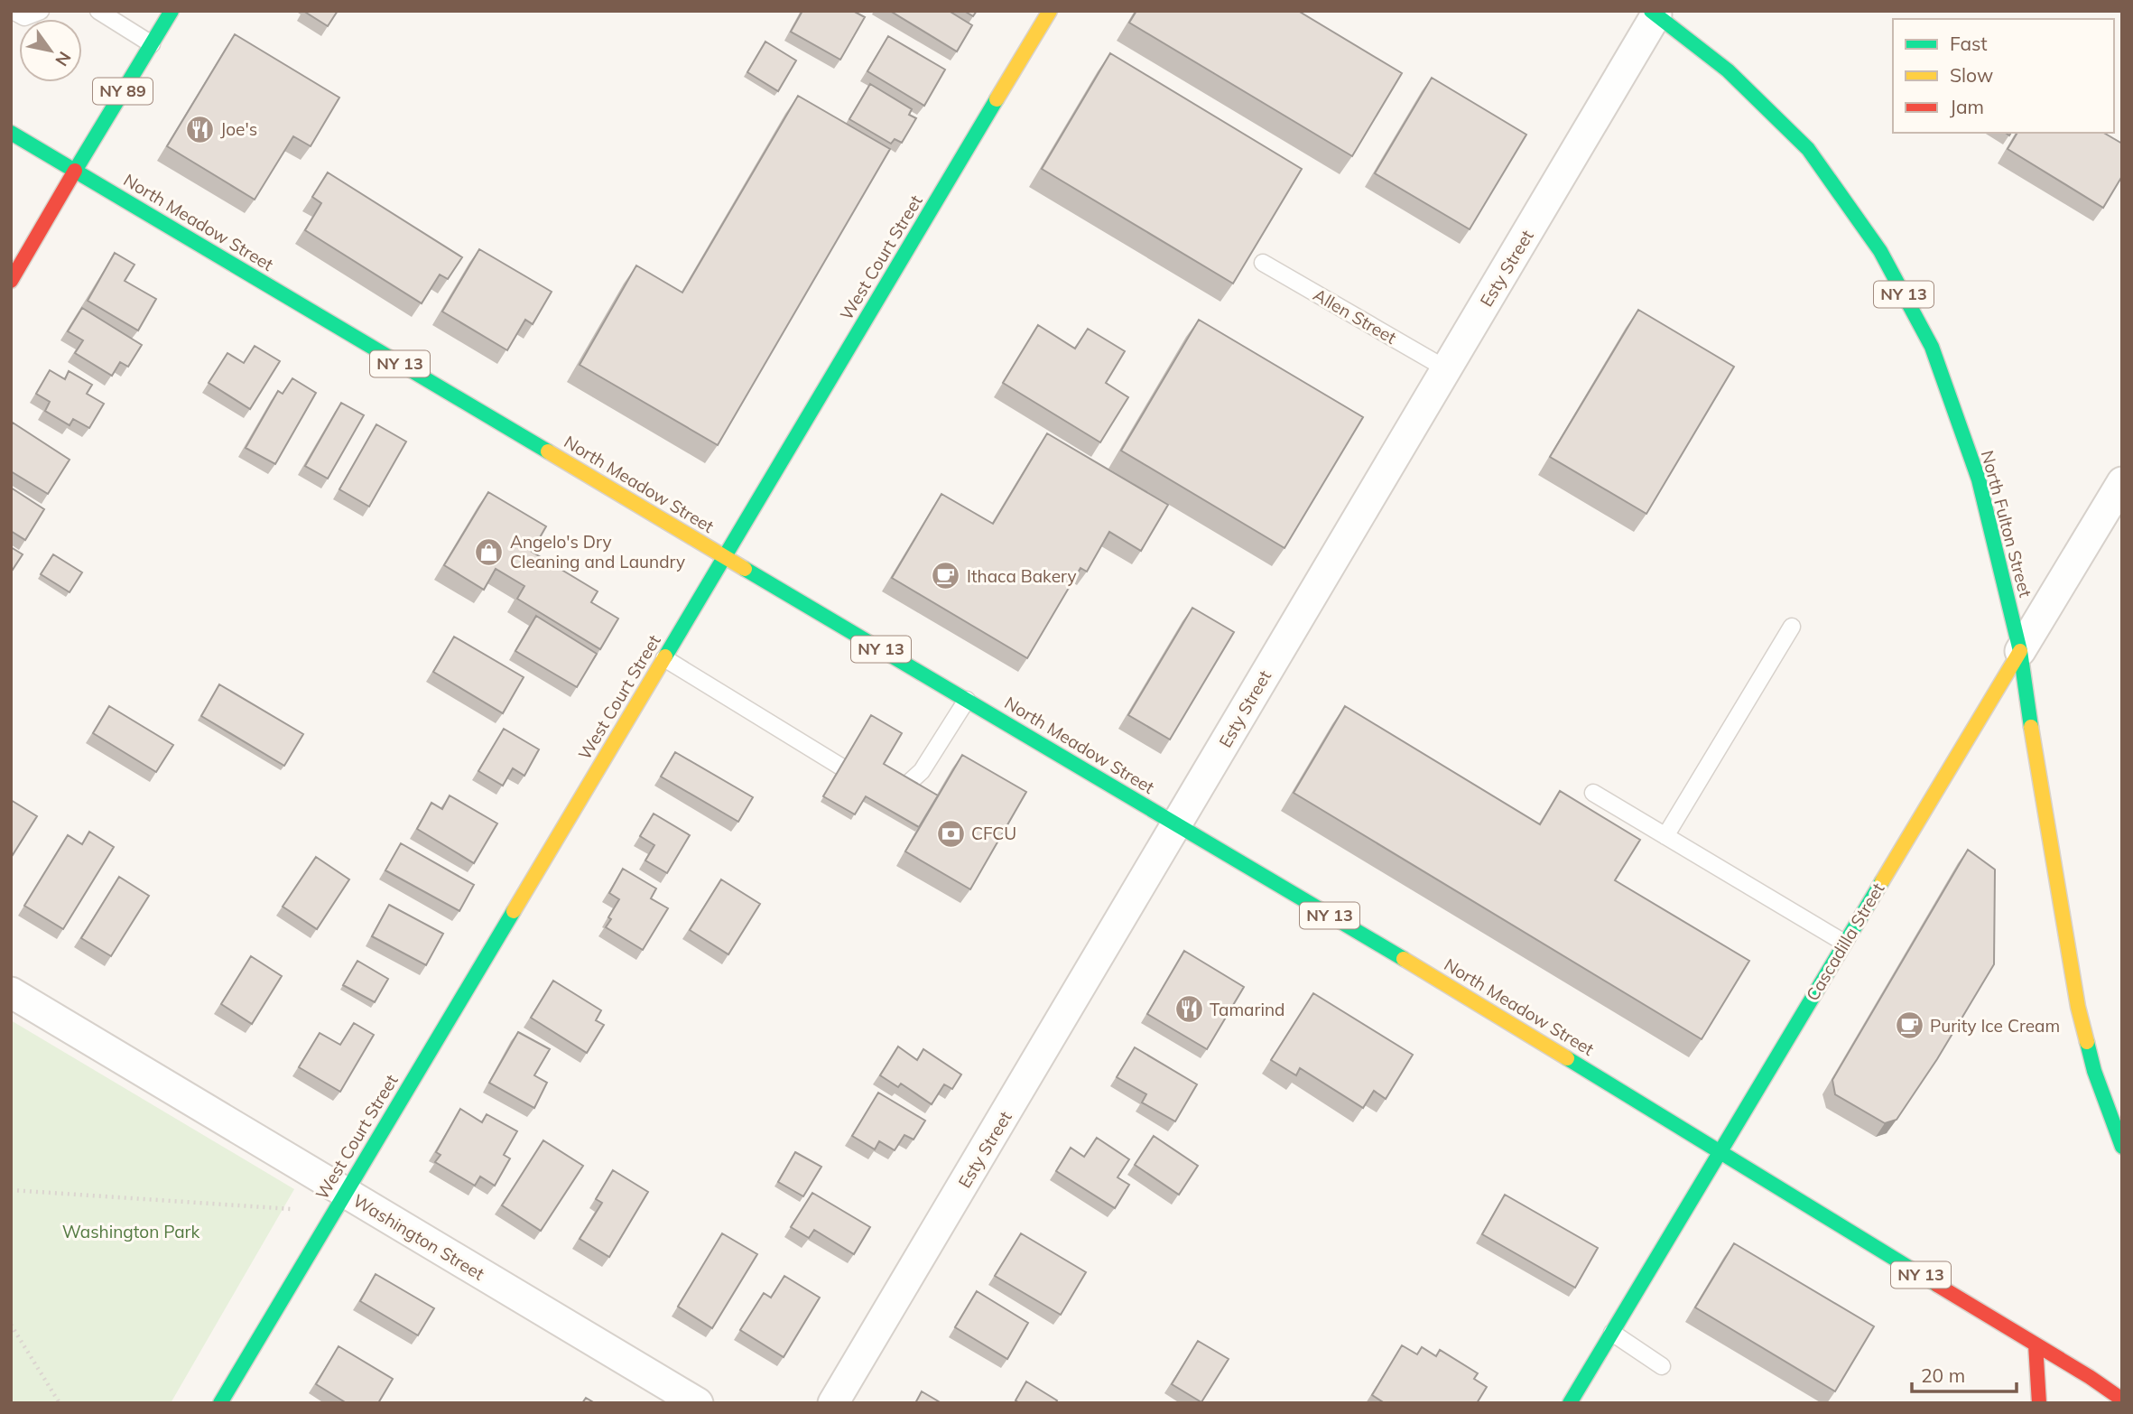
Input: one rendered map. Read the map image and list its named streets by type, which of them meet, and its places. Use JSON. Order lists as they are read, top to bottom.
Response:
{
  "streets": {
    "main road": [
      "NY 89",
      "North Meadow Street",
      "West Court Street",
      "NY 13",
      "North Fulton Street",
      "Cascadilla Street"
    ],
    "street": ["Esty Street", "Washington Street"],
    "lane": ["Allen Street"]
  },
  "crossings": [
    ["NY 89", "North Meadow Street"],
    ["North Meadow Street", "West Court Street"],
    ["North Meadow Street", "Esty Street"],
    ["North Meadow Street", "Cascadilla Street"],
    ["West Court Street", "Washington Street"],
    ["Esty Street", "Allen Street"],
    ["Esty Street", "North Fulton Street"],
    ["North Fulton Street", "Cascadilla Street"]
  ],
  "parks": ["Washington Park"],
  "places": {
    "restaurant": ["Joe's", "Tamarind"],
    "shop": ["Angelo's Dry Cleaning and Laundry"],
    "cafe": ["Ithaca Bakery", "Purity Ice Cream"],
    "bank": ["CFCU"]
  },
  "legend": ["Fast", "Slow", "Jam"],
  "scale_bar": "20 m",
  "north": "bottom right"
}
